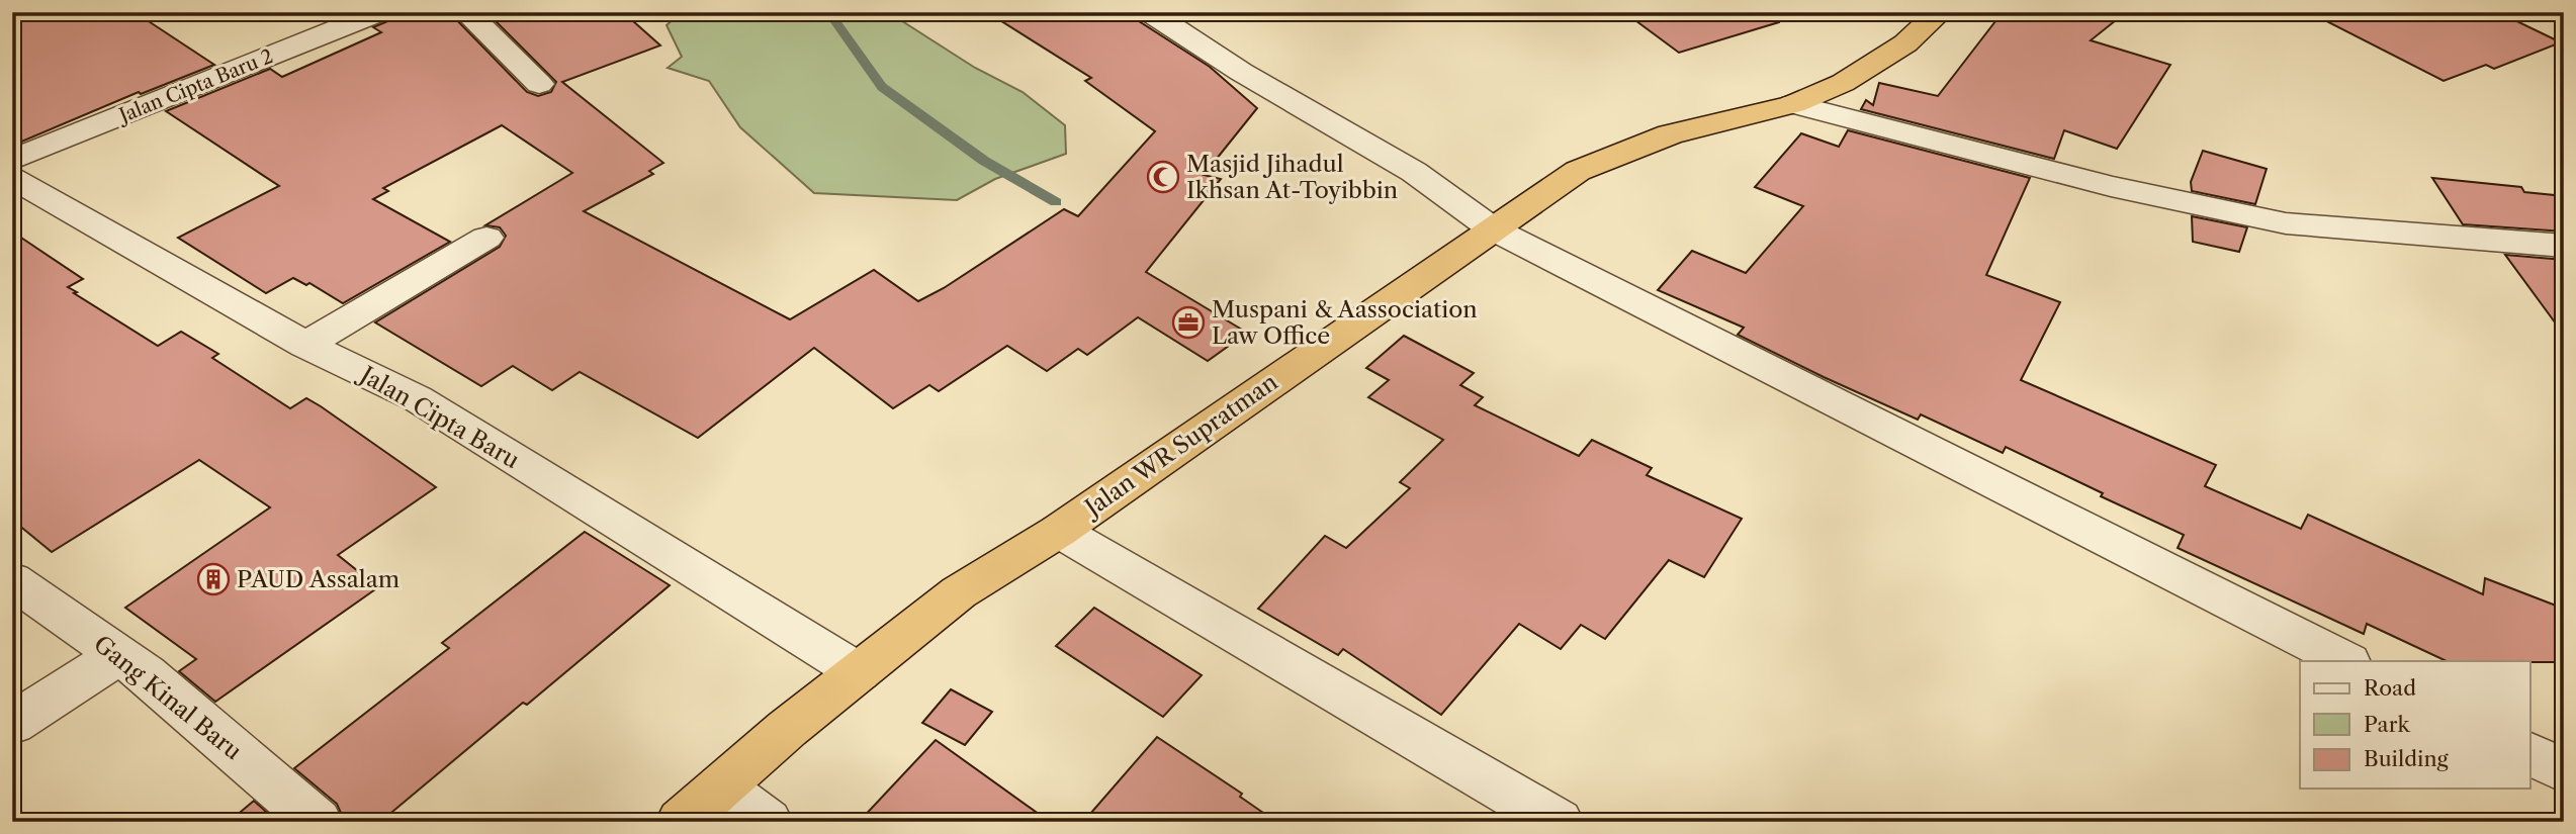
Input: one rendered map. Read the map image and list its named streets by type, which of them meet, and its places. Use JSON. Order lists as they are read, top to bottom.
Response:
{
  "streets": {
    "highway": ["Jalan WR Supratman"],
    "street": ["Jalan Cipta Baru 2", "Jalan Cipta Baru", "Gang Kinal Baru"]
  },
  "crossings": [
    ["Jalan Cipta Baru", "Jalan WR Supratman"]
  ],
  "places": {
    "mosque": ["Masjid Jihadul Ikhsan At-Toyibbin"],
    "office": ["Muspani & Aassociation Law Office"],
    "building": ["PAUD Assalam"]
  },
  "legend": ["Road", "Park", "Building"]
}
